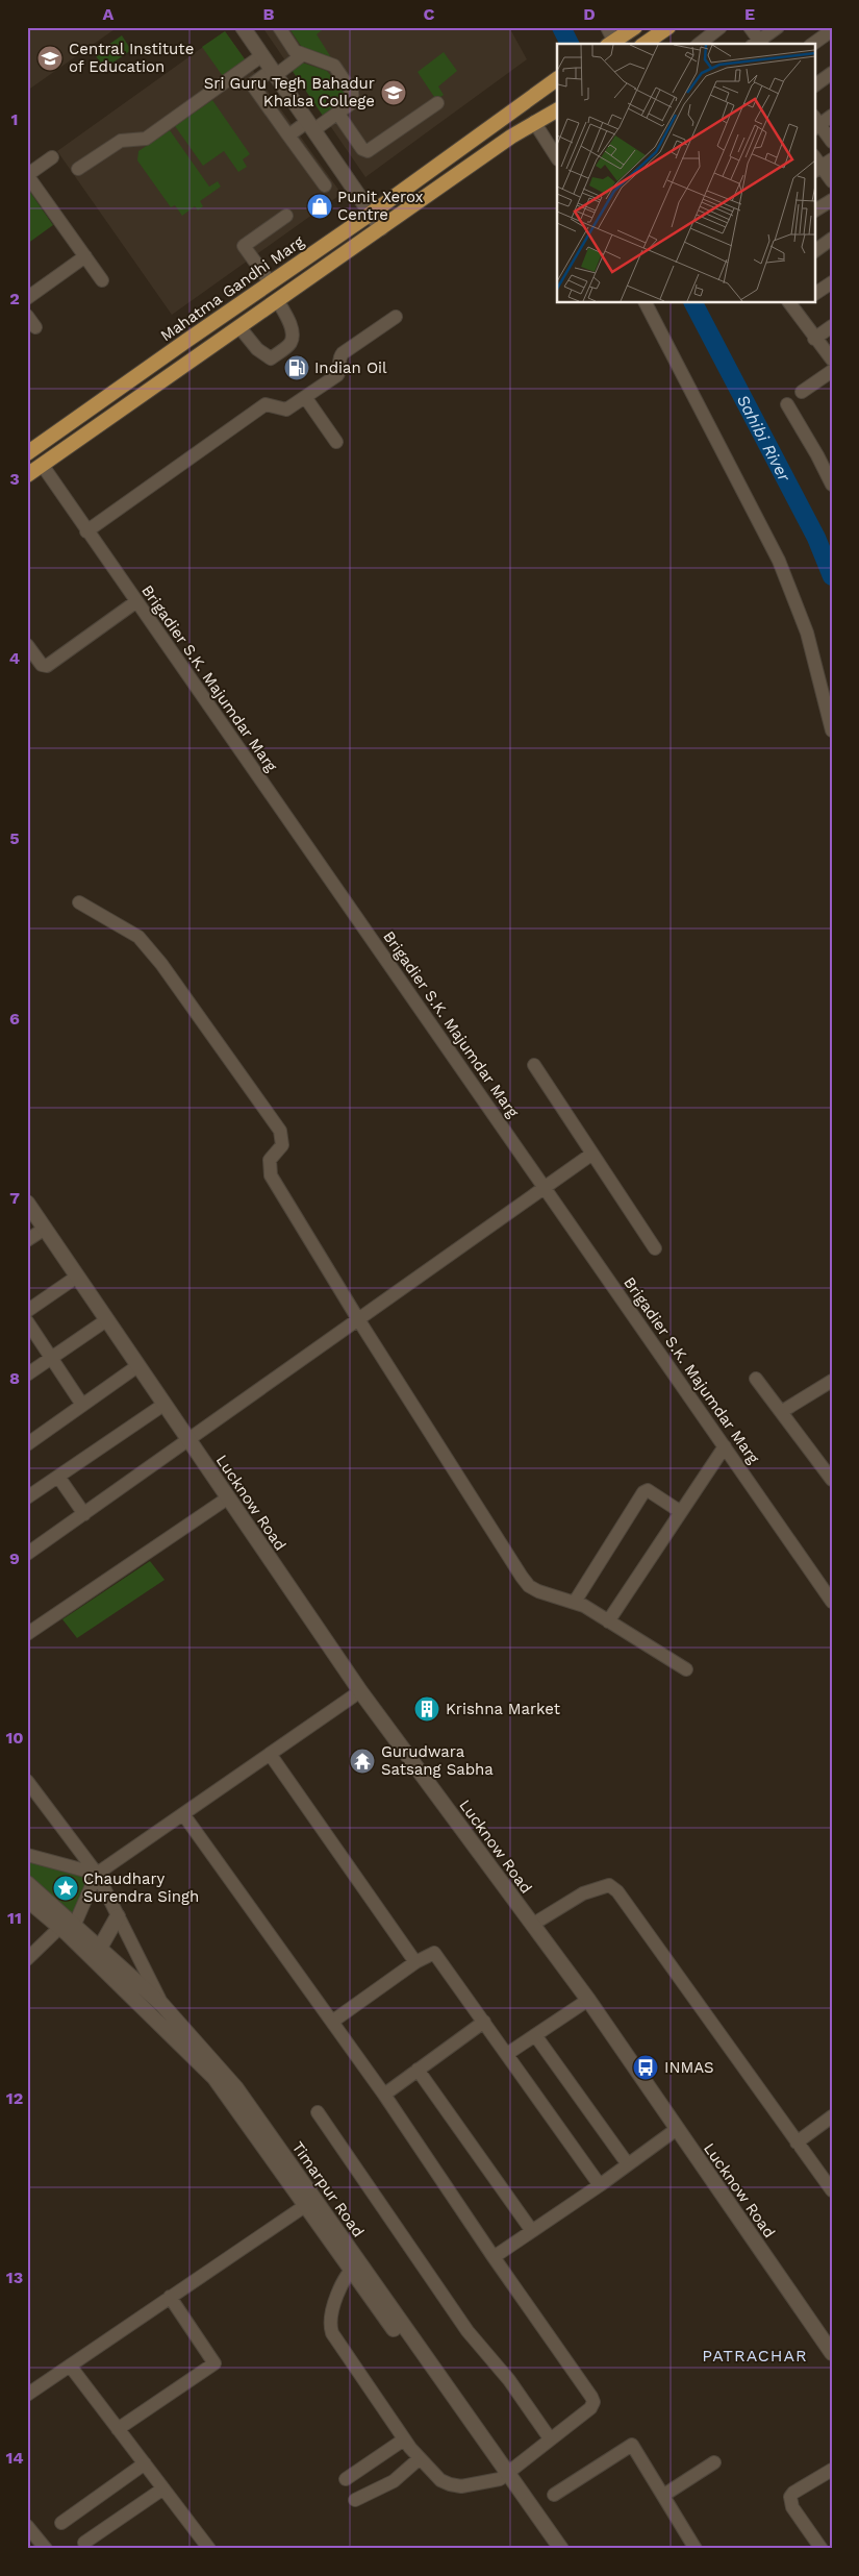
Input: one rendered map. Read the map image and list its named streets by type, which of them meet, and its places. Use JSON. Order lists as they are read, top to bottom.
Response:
{
  "streets": {
    "main road": ["Mahatma Gandhi Marg"],
    "street": ["Brigadier S.K. Majumdar Marg", "Lucknow Road", "Timarpur Road"]
  },
  "districts": ["PATRACHAR"],
  "water": ["Sahibi River"],
  "places": {
    "school or university": ["Central Institute of Education", "Sri Guru Tegh Bahadur Khalsa College"],
    "shop": ["Punit Xerox Centre"],
    "fuel station": ["Indian Oil"],
    "building": ["Krishna Market"],
    "temple": ["Gurudwara Satsang Sabha"],
    "place": ["Chaudhary Surendra Singh"],
    "bus stop": ["INMAS"]
  },
  "grid": {
    "columns": [
      "A",
      "B",
      "C",
      "D",
      "E"
    ],
    "rows": [
      "1",
      "2",
      "3",
      "4",
      "5",
      "6",
      "7",
      "8",
      "9",
      "10",
      "11",
      "12",
      "13",
      "14"
    ]
  }
}
